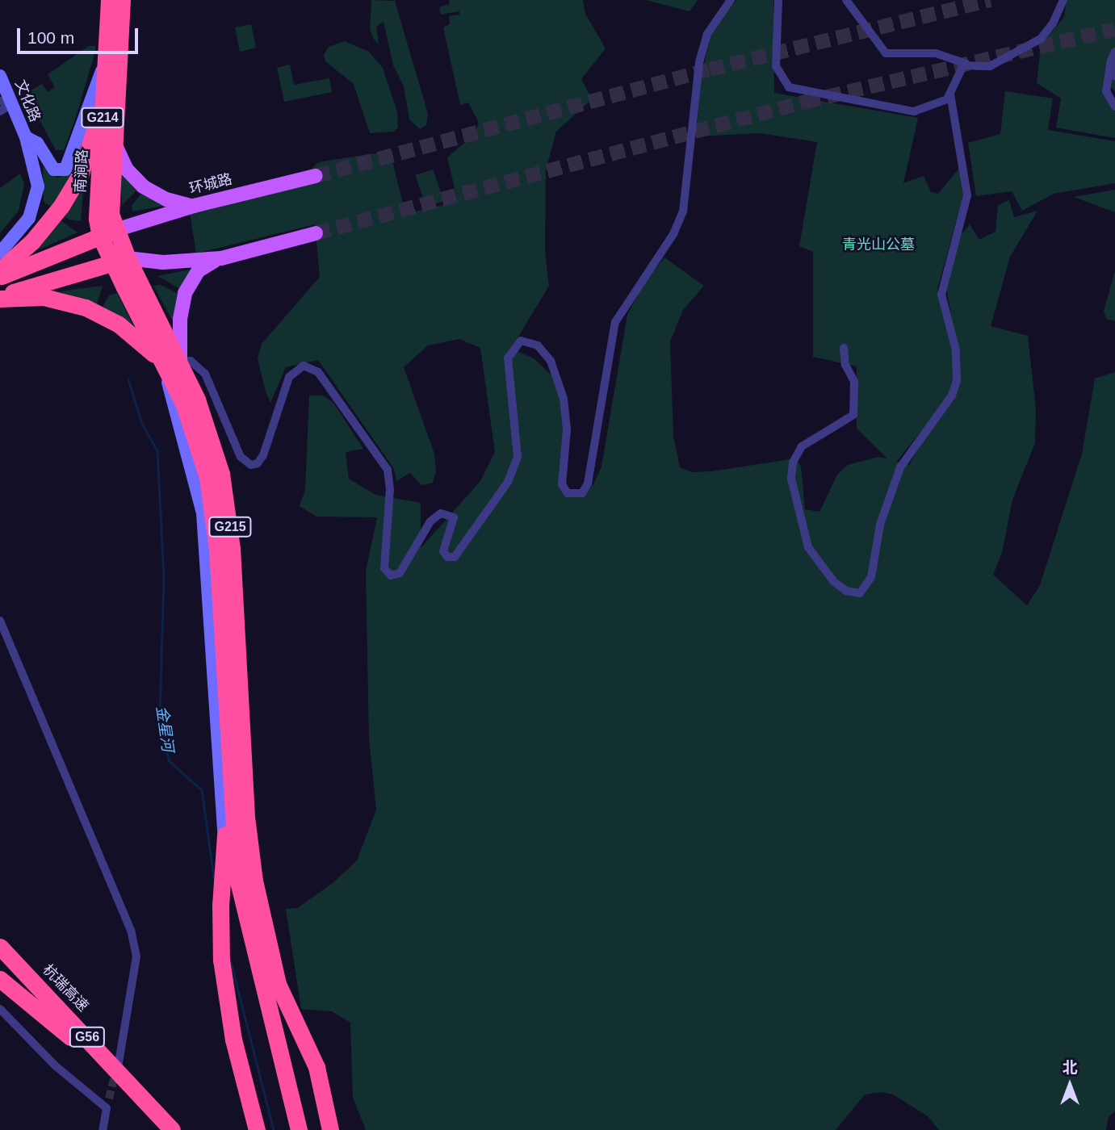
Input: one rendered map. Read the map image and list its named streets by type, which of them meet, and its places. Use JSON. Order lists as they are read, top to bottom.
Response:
{
  "streets": {
    "highway": [
      "G214",
      "南涧路",
      "G215",
      "杭瑞高速",
      "G56"
    ],
    "main road": ["环城路"],
    "street": ["文化路"]
  },
  "crossings": [
    ["G214", "南涧路"],
    ["G214", "环城路"],
    ["南涧路", "环城路"]
  ],
  "water": ["金星河"],
  "parks": ["青光山公墓"],
  "scale_bar": "100 m",
  "north": "top"
}
